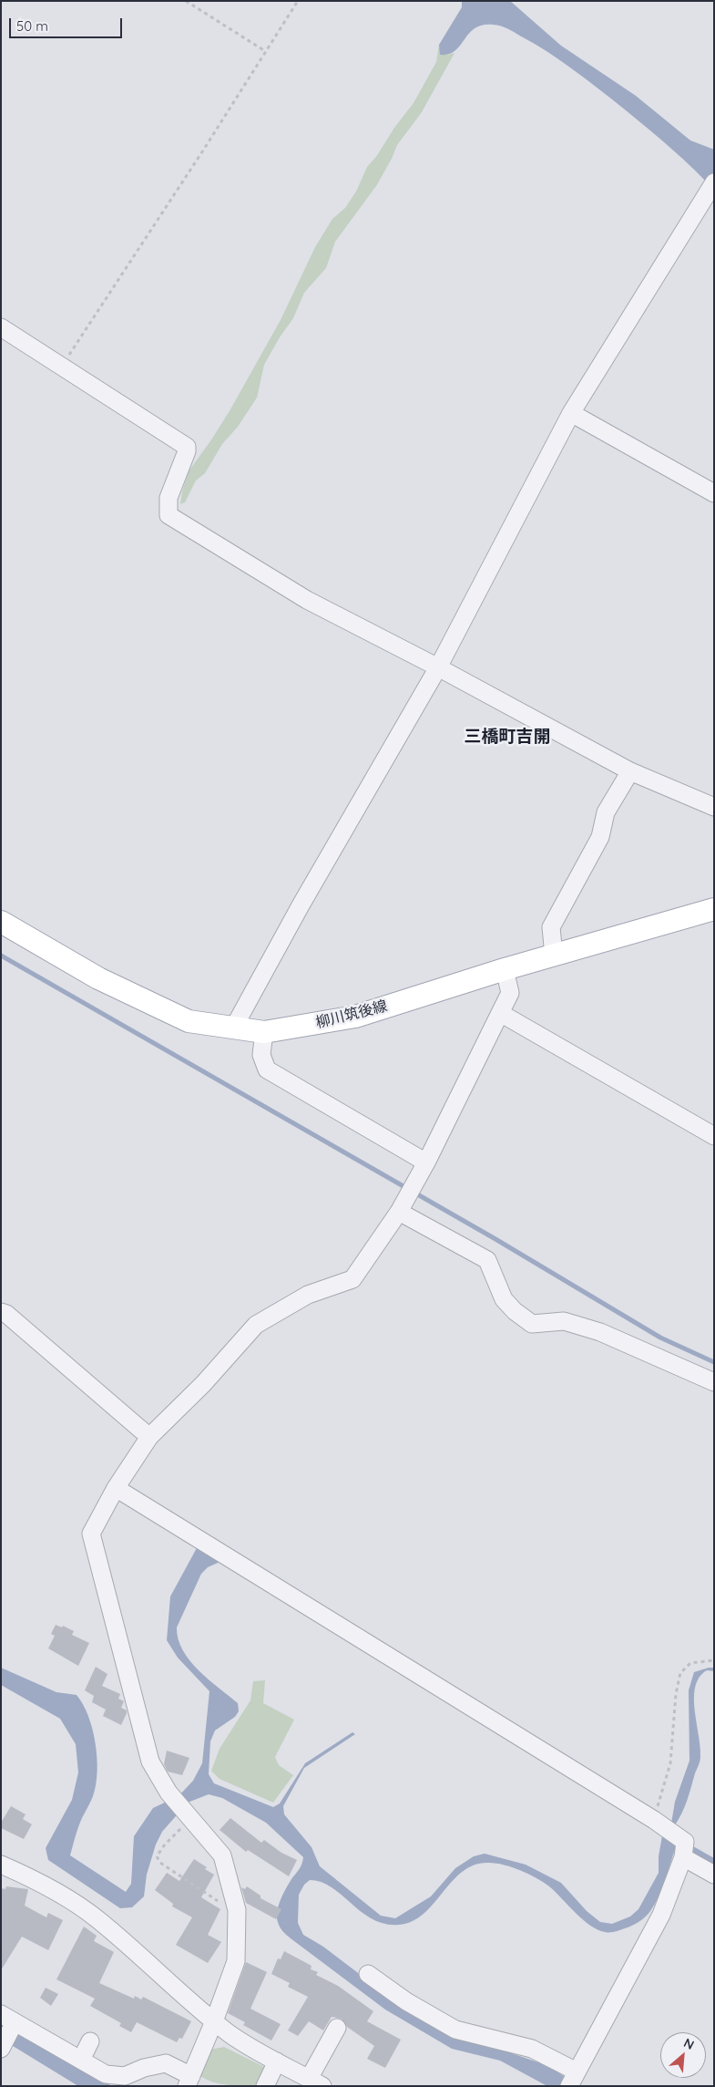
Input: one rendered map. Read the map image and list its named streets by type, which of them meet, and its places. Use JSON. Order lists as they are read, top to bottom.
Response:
{
  "streets": {
    "main road": ["柳川筑後線"]
  },
  "districts": ["三橋町吉開"],
  "scale_bar": "50 m",
  "north": "top right"
}
